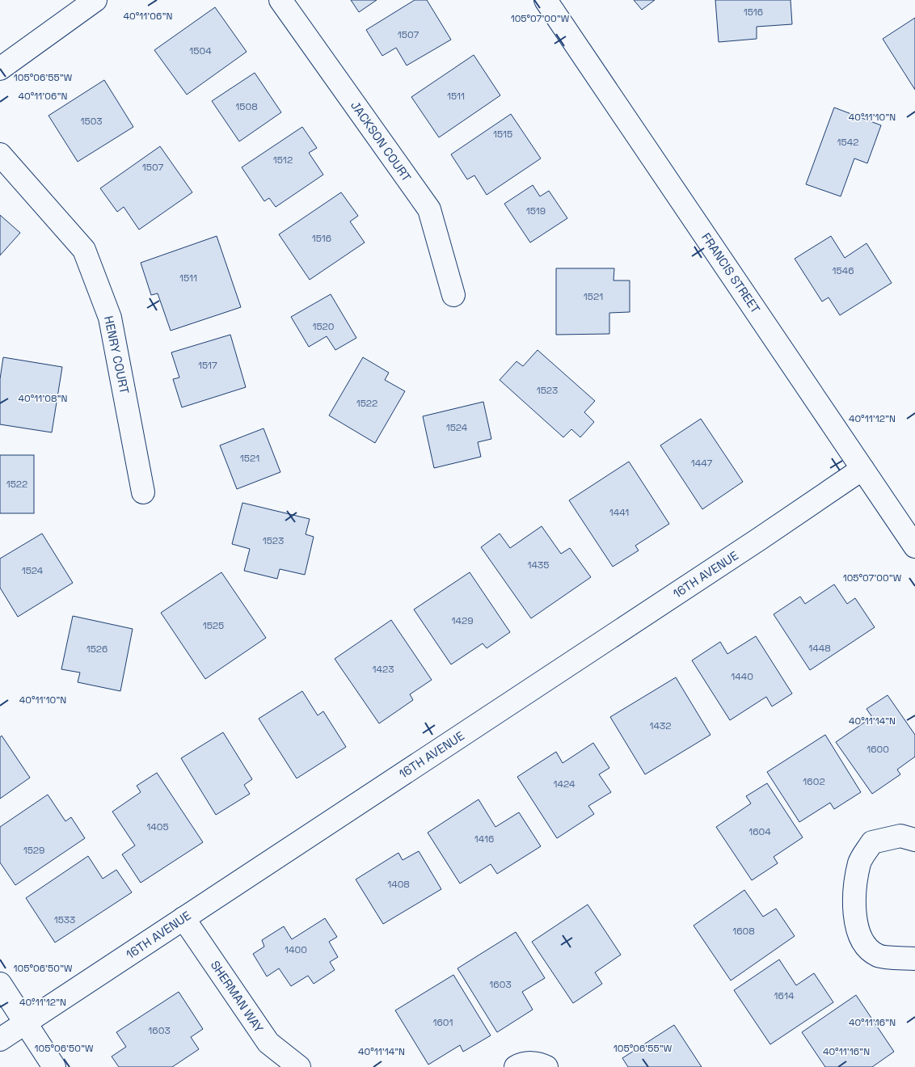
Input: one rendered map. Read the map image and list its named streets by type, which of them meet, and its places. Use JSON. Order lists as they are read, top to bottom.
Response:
{
  "streets": {
    "street": [
      "JACKSON COURT",
      "FRANCIS STREET",
      "HENRY COURT",
      "16TH AVENUE",
      "SHERMAN WAY"
    ]
  },
  "crossings": [
    ["FRANCIS STREET", "16TH AVENUE"],
    ["16TH AVENUE", "SHERMAN WAY"]
  ],
  "house_numbers": [
    "1516",
    "1507",
    "1504",
    "1511",
    "1508",
    "1503",
    "1515",
    "1542",
    "1512",
    "1507",
    "1519",
    "1516",
    "1546",
    "1511",
    "1521",
    "1520",
    "1517",
    "1523",
    "1522",
    "1524",
    "1521",
    "1447",
    "1522",
    "1441",
    "1523",
    "1435",
    "1524",
    "1429",
    "1525",
    "1448",
    "1526",
    "1423",
    "1440",
    "1432",
    "1600",
    "1602",
    "1424",
    "1405",
    "1604",
    "1416",
    "1529",
    "1408",
    "1533",
    "1608",
    "1400",
    "1603",
    "1614",
    "1601",
    "1603"
  ],
  "coordinates": [
    "40°11'06\"N",
    "105°07'00\"W",
    "105°06'55\"W",
    "40°11'10\"N",
    "40°11'08\"N",
    "40°11'12\"N",
    "40°11'14\"N",
    "105°06'50\"W",
    "40°11'16\"N"
  ]
}
